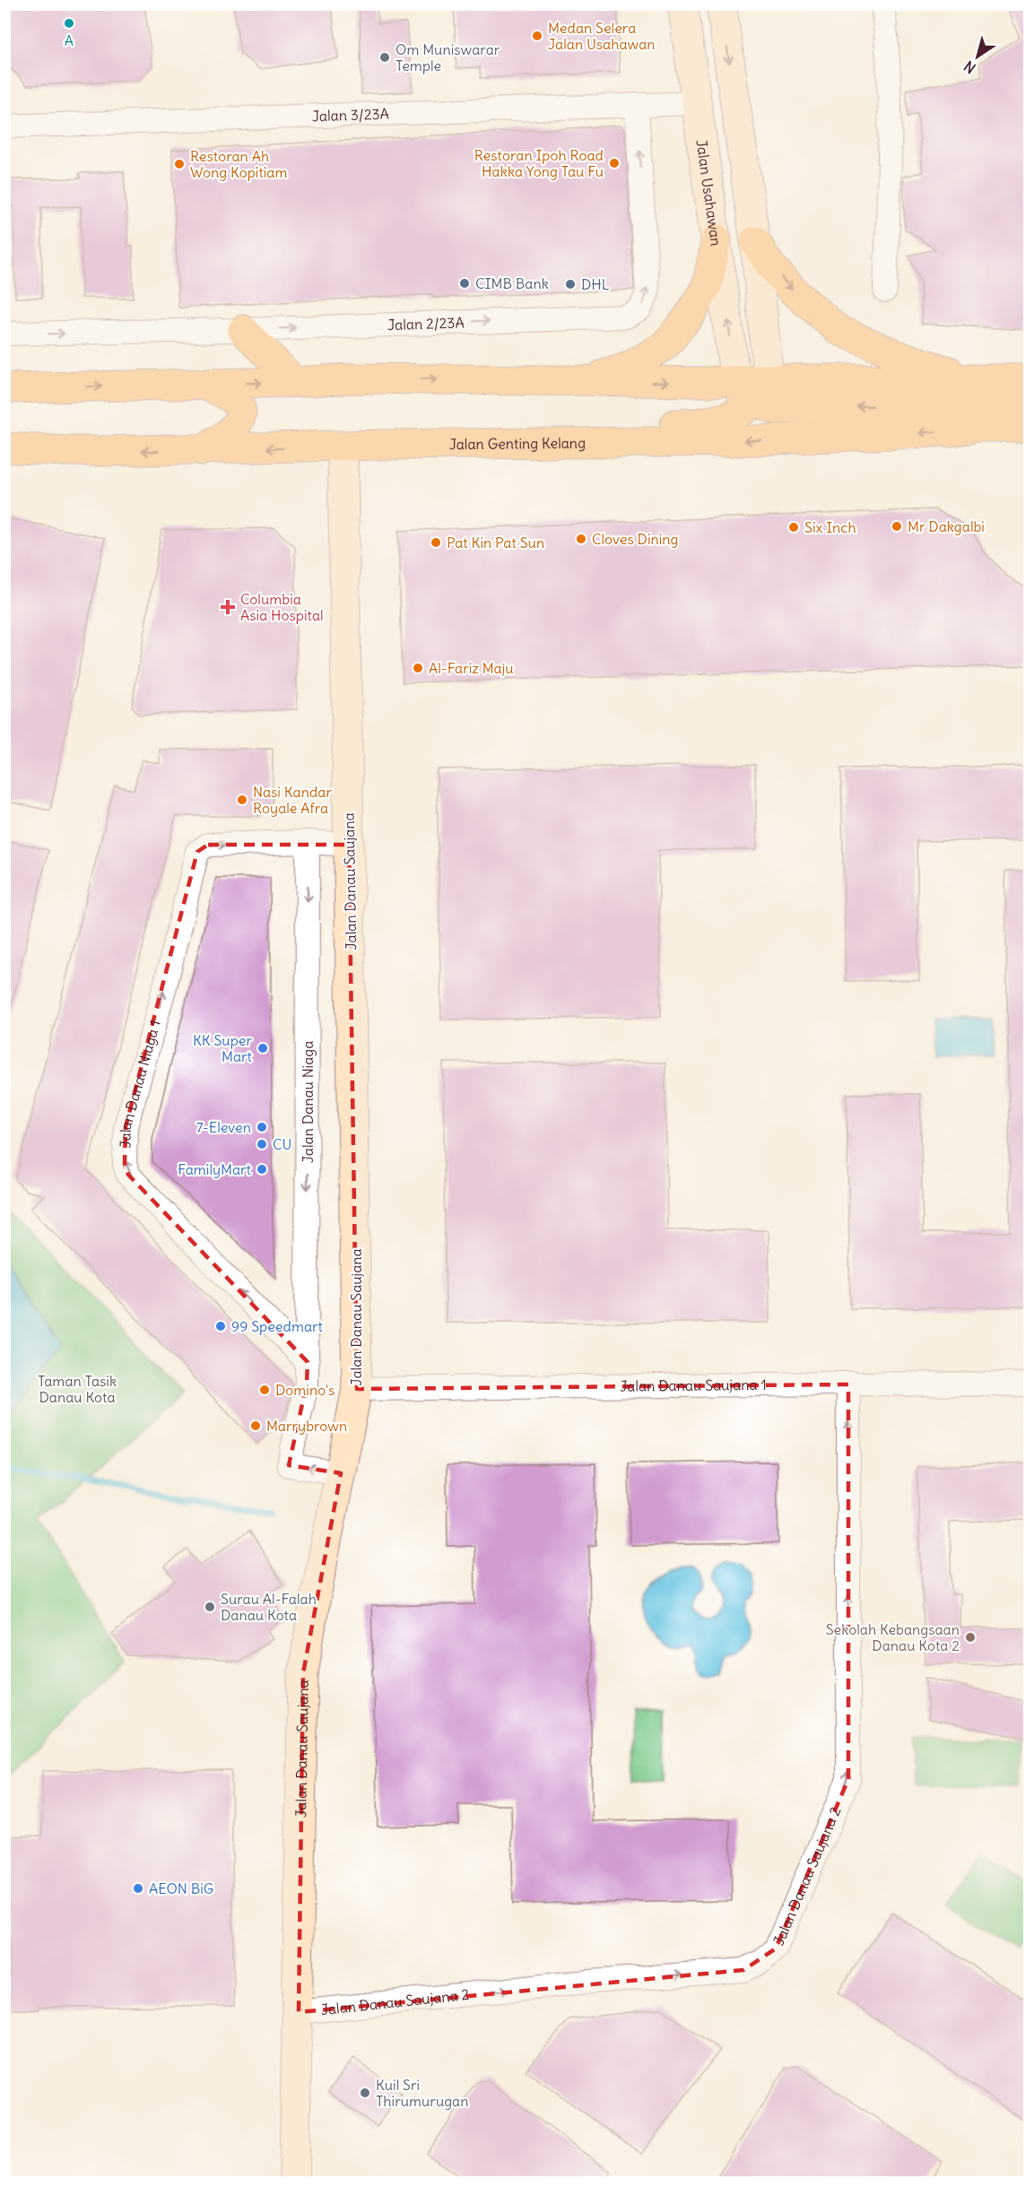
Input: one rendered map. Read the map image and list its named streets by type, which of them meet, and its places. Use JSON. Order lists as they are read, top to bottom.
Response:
{
  "streets": {
    "main road": ["Jalan Genting Kelang"],
    "street": [
      "Jalan 3/23A",
      "Jalan Usahawan",
      "Jalan 2/23A",
      "Jalan Danau Saujana",
      "Jalan Danau Niaga 1",
      "Jalan Danau Niaga",
      "Jalan Danau Saujana 1",
      "Jalan Danau Saujana 2"
    ]
  },
  "crossings": [
    ["Jalan 3/23A", "Jalan Usahawan"],
    ["Jalan 3/23A", "Jalan 2/23A"],
    ["Jalan Genting Kelang", "Jalan Danau Saujana"],
    ["Jalan Danau Saujana", "Jalan Danau Niaga 1"],
    ["Jalan Danau Saujana", "Jalan Danau Niaga"],
    ["Jalan Danau Saujana", "Jalan Danau Saujana 1"],
    ["Jalan Danau Saujana", "Jalan Danau Saujana 2"],
    ["Jalan Danau Niaga 1", "Jalan Danau Niaga"],
    ["Jalan Danau Saujana 1", "Jalan Danau Saujana 2"]
  ],
  "parks": ["Taman Tasik Danau Kota"],
  "places": {
    "other": [
      "A",
      "Medan Selera Jalan Usahawan",
      "Om Muniswarar Temple",
      "Restoran Ipoh Road Hakka Yong Tau Fu",
      "Restoran Ah Wong Kopitiam",
      "CIMB Bank",
      "DHL",
      "Mr Dakgalbi",
      "Six Inch",
      "Cloves Dining",
      "Pat Kin Pat Sun",
      "Al-Fariz Maju",
      "Nasi Kandar Royale Afra",
      "KK Super Mart",
      "7-Eleven",
      "CU",
      "FamilyMart",
      "99 Speedmart",
      "Domino's",
      "Marrybrown",
      "Surau Al-Falah Danau Kota",
      "Sekolah Kebangsaan Danau Kota 2",
      "AEON BiG",
      "Kuil Sri Thirumurugan"
    ],
    "health": ["Columbia Asia Hospital"]
  },
  "north": "bottom left"
}
